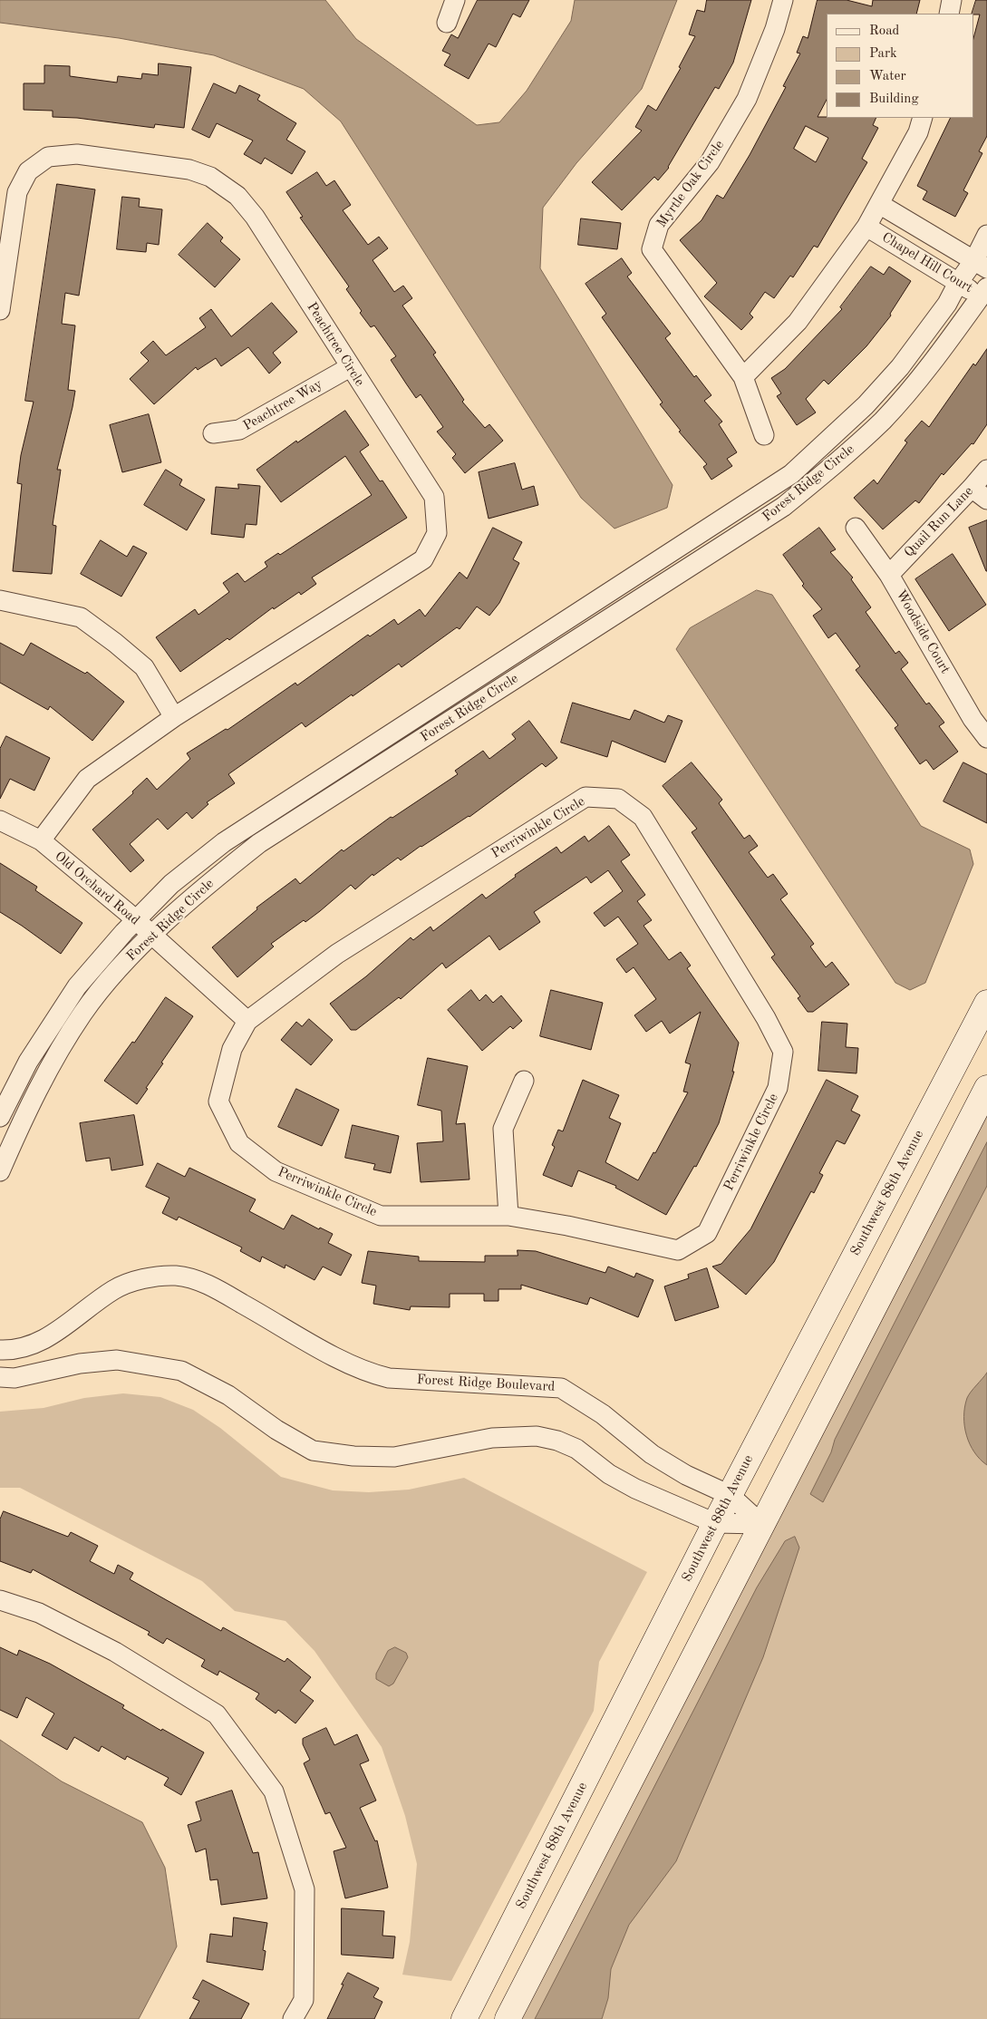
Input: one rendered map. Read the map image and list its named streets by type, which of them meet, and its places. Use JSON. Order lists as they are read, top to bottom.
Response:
{
  "streets": {
    "main road": ["Southwest 88th Avenue"],
    "street": [
      "Myrtle Oak Circle",
      "Chapel Hill Court",
      "Peachtree Circle",
      "Peachtree Way",
      "Forest Ridge Circle",
      "Quail Run Lane",
      "Woodside Court",
      "Perriwinkle Circle",
      "Old Orchard Road",
      "Forest Ridge Boulevard"
    ]
  },
  "crossings": [
    ["Chapel Hill Court", "Forest Ridge Circle"],
    ["Peachtree Circle", "Peachtree Way"],
    ["Peachtree Circle", "Old Orchard Road"],
    ["Forest Ridge Circle", "Old Orchard Road"],
    ["Quail Run Lane", "Woodside Court"],
    ["Perriwinkle Circle", "Old Orchard Road"],
    ["Southwest 88th Avenue", "Forest Ridge Boulevard"]
  ],
  "legend": [
    "Road",
    "Park",
    "Water",
    "Building"
  ]
}
